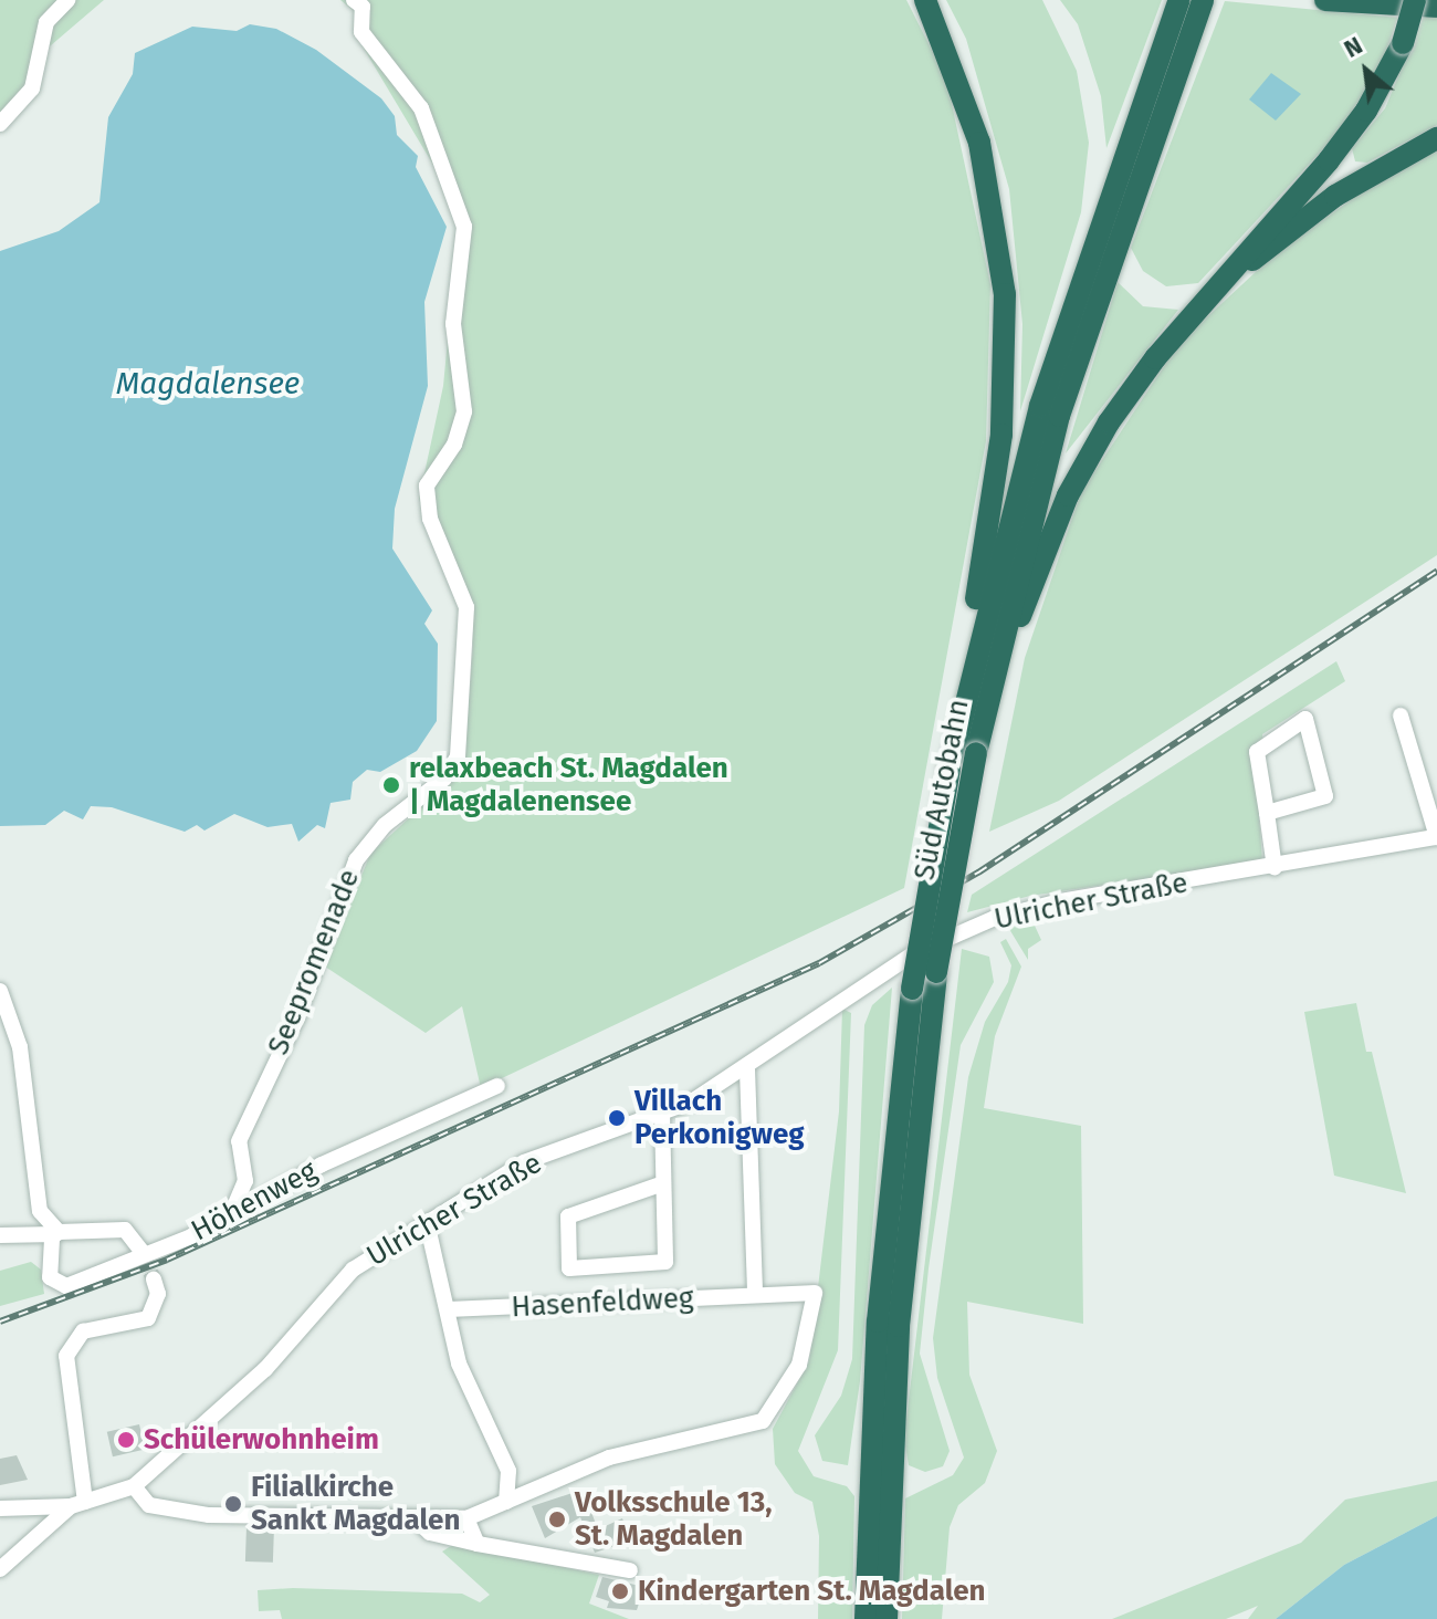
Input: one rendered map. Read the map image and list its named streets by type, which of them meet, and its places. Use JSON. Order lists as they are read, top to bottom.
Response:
{
  "streets": {
    "highway": ["Süd Autobahn"],
    "street": [
      "Ulricher Straße",
      "Seepromenade",
      "Höhenweg",
      "Hasenfeldweg"
    ]
  },
  "crossings": [
    ["Seepromenade", "Höhenweg"]
  ],
  "water": ["Magdalensee"],
  "places": [
    "relaxbeach St. Magdalen | Magdalenensee",
    "Villach Perkonigweg",
    "Schülerwohnheim",
    "Filialkirche Sankt Magdalen",
    "Volksschule 13, St. Magdalen",
    "Kindergarten St. Magdalen"
  ],
  "north": "top left"
}
